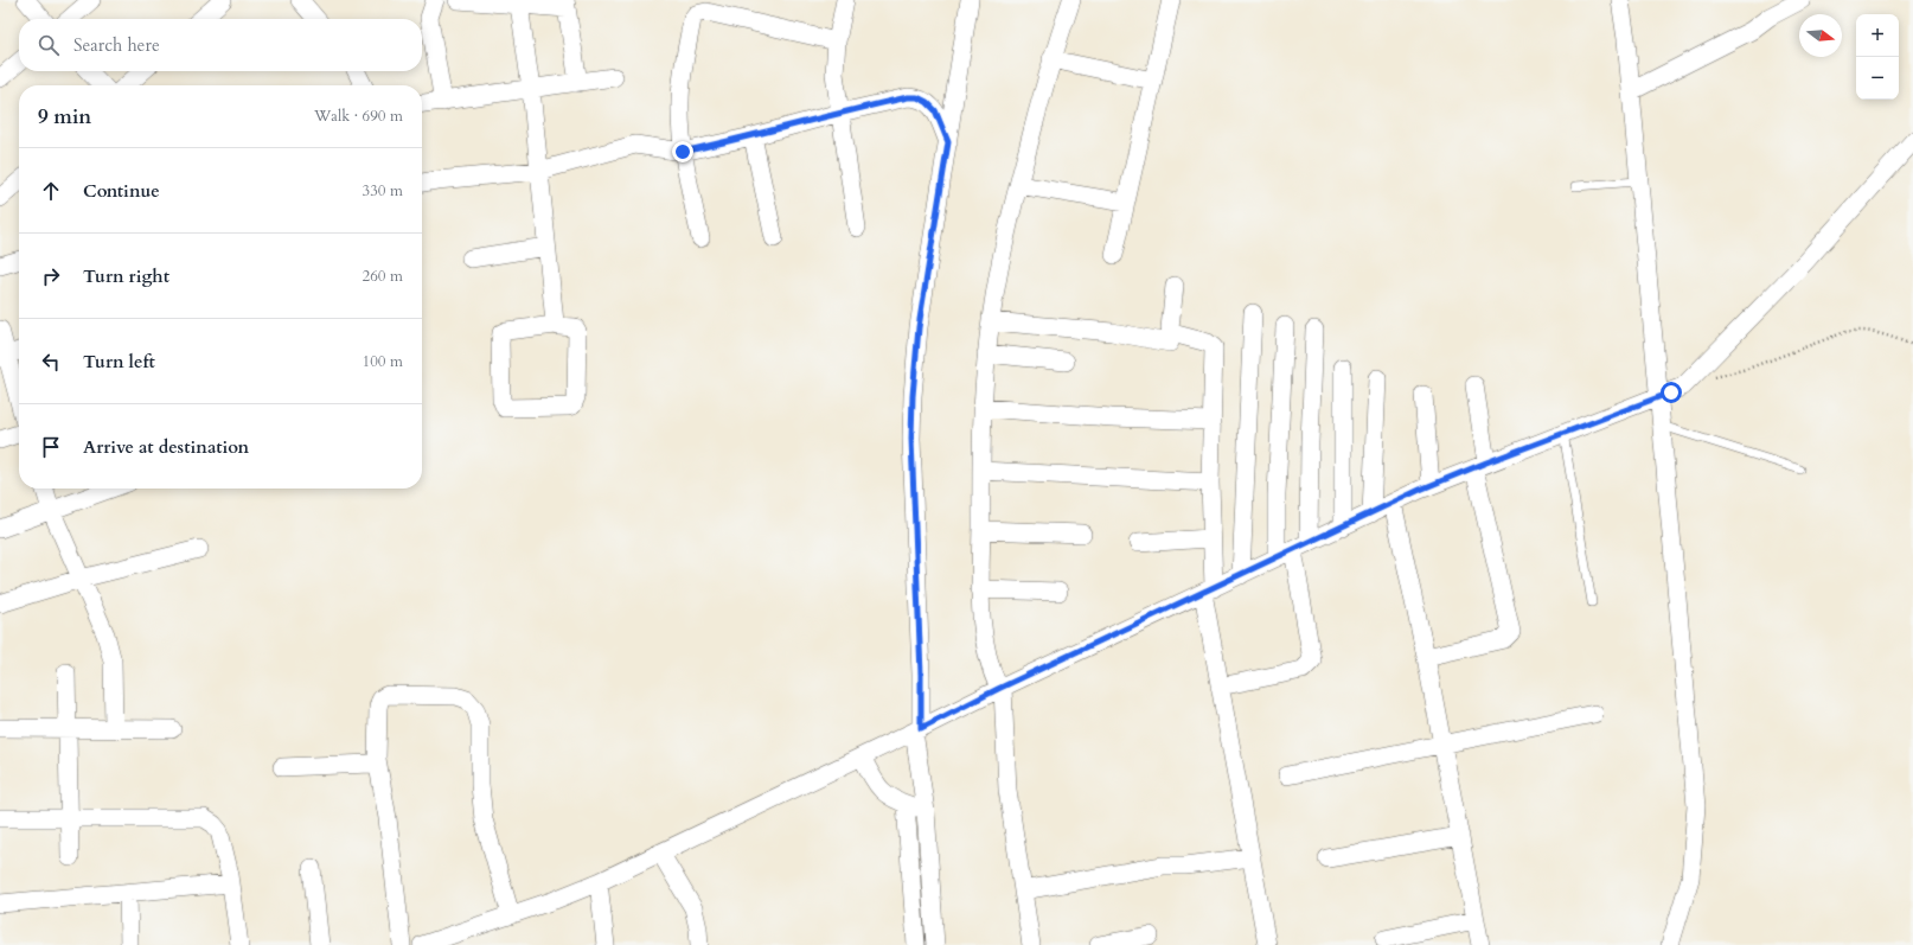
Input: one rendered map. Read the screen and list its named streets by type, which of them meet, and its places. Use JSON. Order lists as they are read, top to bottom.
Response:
{
  "north": "right",
  "page": {
    "map_buttons": ["+", "−"],
    "search": "Search here",
    "heading": ["9 min", "Walk · 690 m"],
    "list": [
      ["Continue", "330 m"],
      ["Turn right", "260 m"],
      ["Turn left", "100 m"],
      "Arrive at destination"
    ]
  }
}
